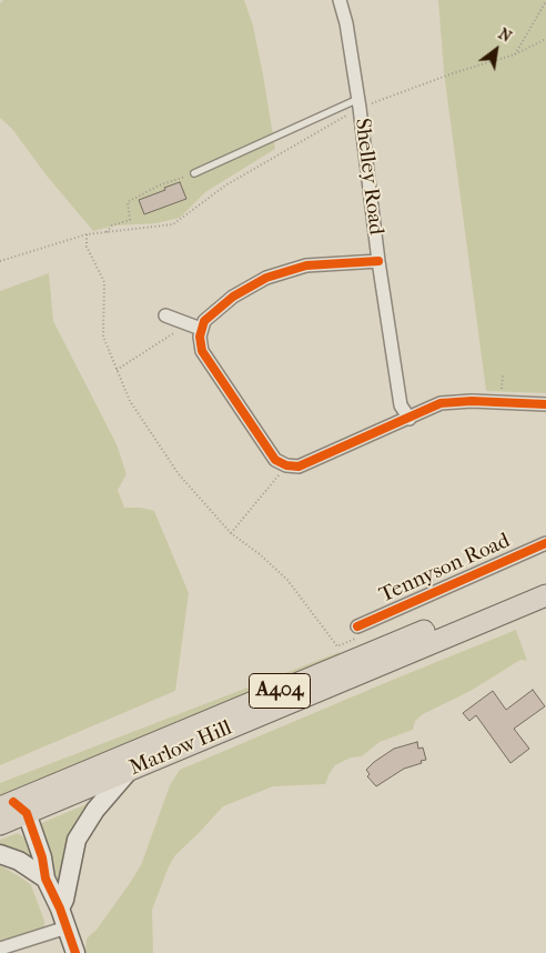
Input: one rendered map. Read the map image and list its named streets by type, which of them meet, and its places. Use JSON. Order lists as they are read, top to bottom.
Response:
{
  "streets": {
    "main road": ["A404", "Marlow Hill"],
    "street": ["Shelley Road", "Tennyson Road"]
  },
  "north": "top right"
}
